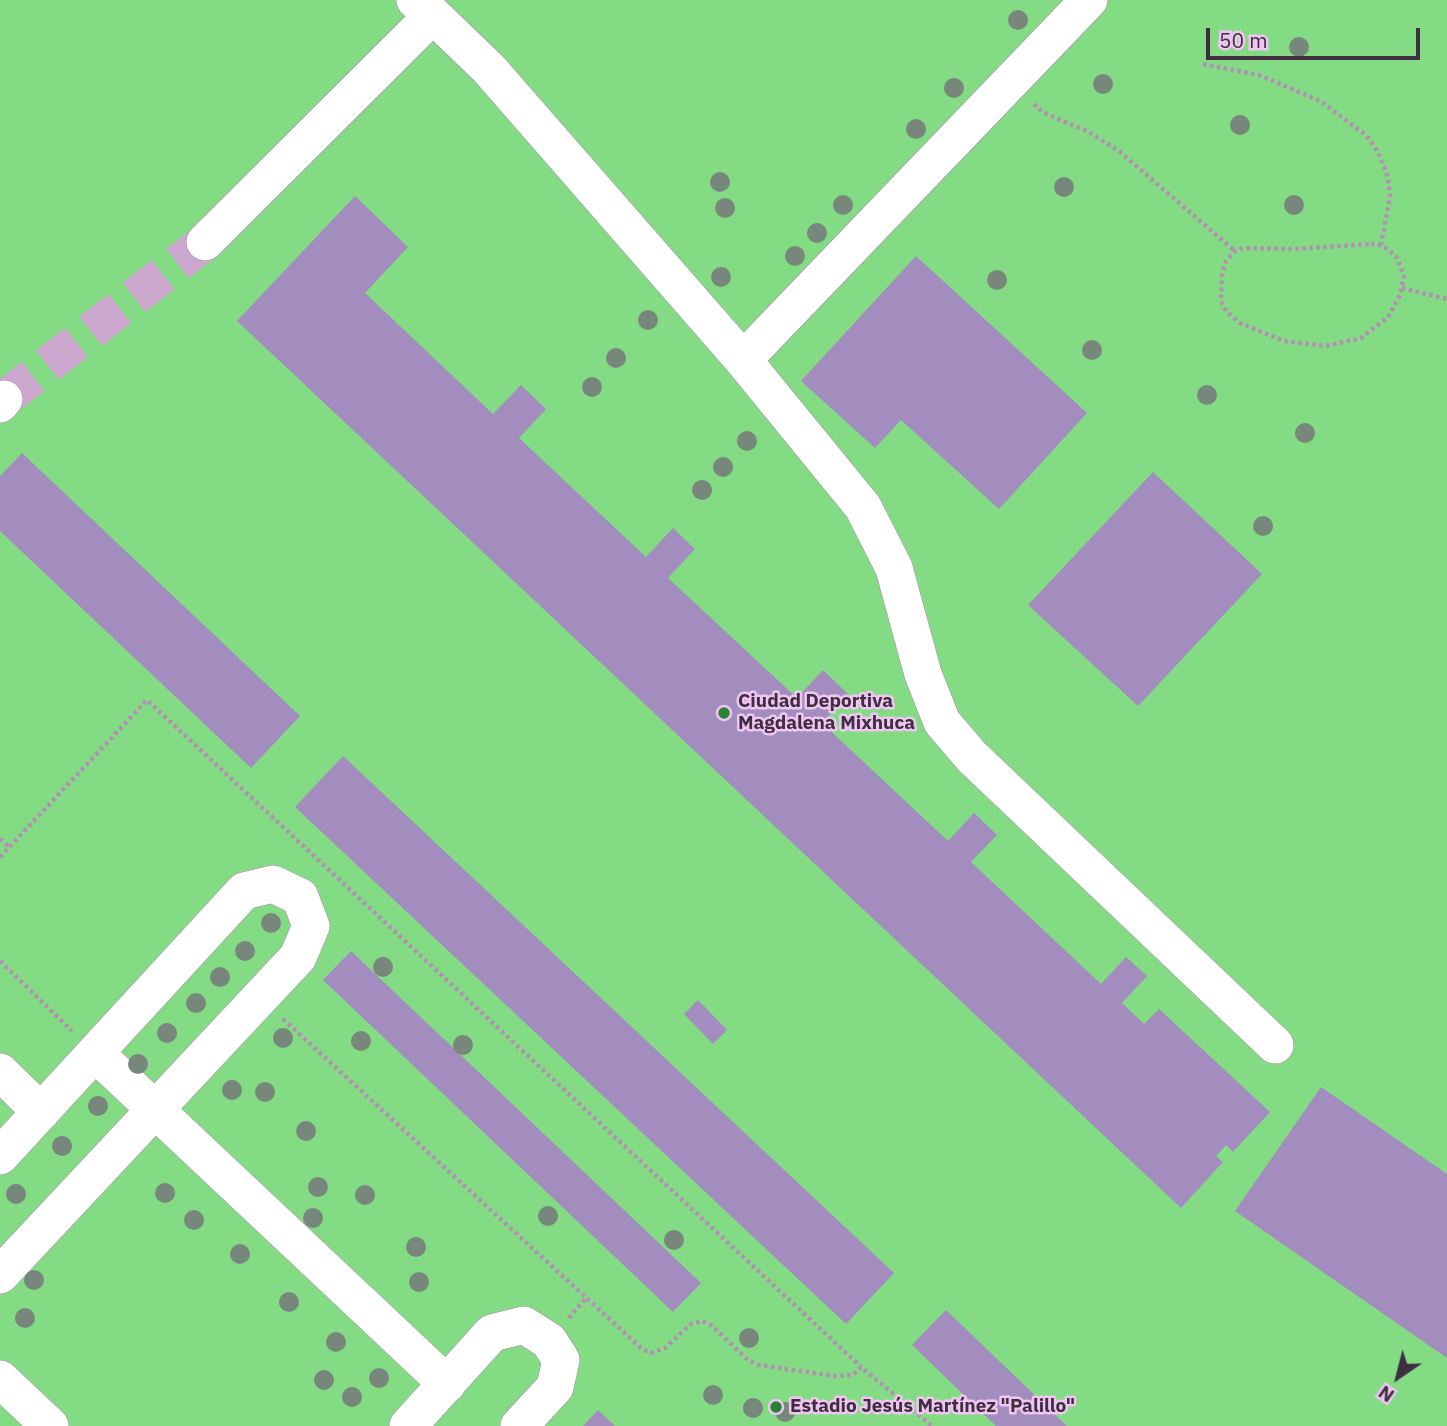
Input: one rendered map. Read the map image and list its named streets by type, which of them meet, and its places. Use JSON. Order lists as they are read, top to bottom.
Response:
{
  "places": ["Ciudad Deportiva Magdalena Mixhuca", "Estadio Jesús Martínez \"Palillo\""],
  "scale_bar": "50 m",
  "north": "bottom left"
}
